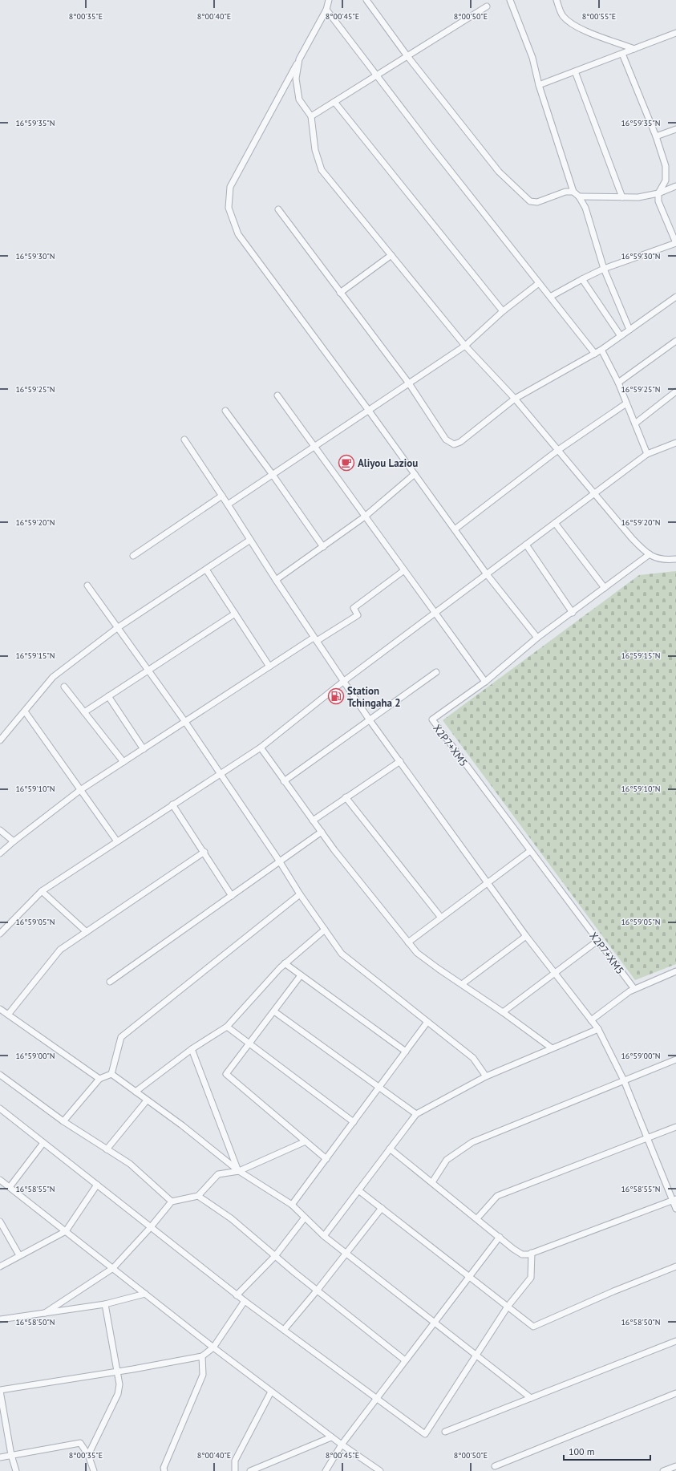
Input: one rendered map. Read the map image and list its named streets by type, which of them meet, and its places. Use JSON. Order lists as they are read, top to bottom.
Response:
{
  "streets": {
    "street": ["X2P7+XM5"]
  },
  "places": {
    "cafe": ["Aliyou Laziou"],
    "fuel station": ["Station Tchingaha 2"]
  },
  "scale_bar": "100 m",
  "coordinates": [
    "8°00'35\"E",
    "8°00'40\"E",
    "8°00'45\"E",
    "8°00'50\"E",
    "8°00'55\"E",
    "16°59'35\"N",
    "16°59'30\"N",
    "16°59'25\"N",
    "16°59'20\"N",
    "16°59'15\"N",
    "16°59'10\"N",
    "16°59'05\"N",
    "16°59'00\"N",
    "16°58'55\"N",
    "16°58'50\"N"
  ]
}
